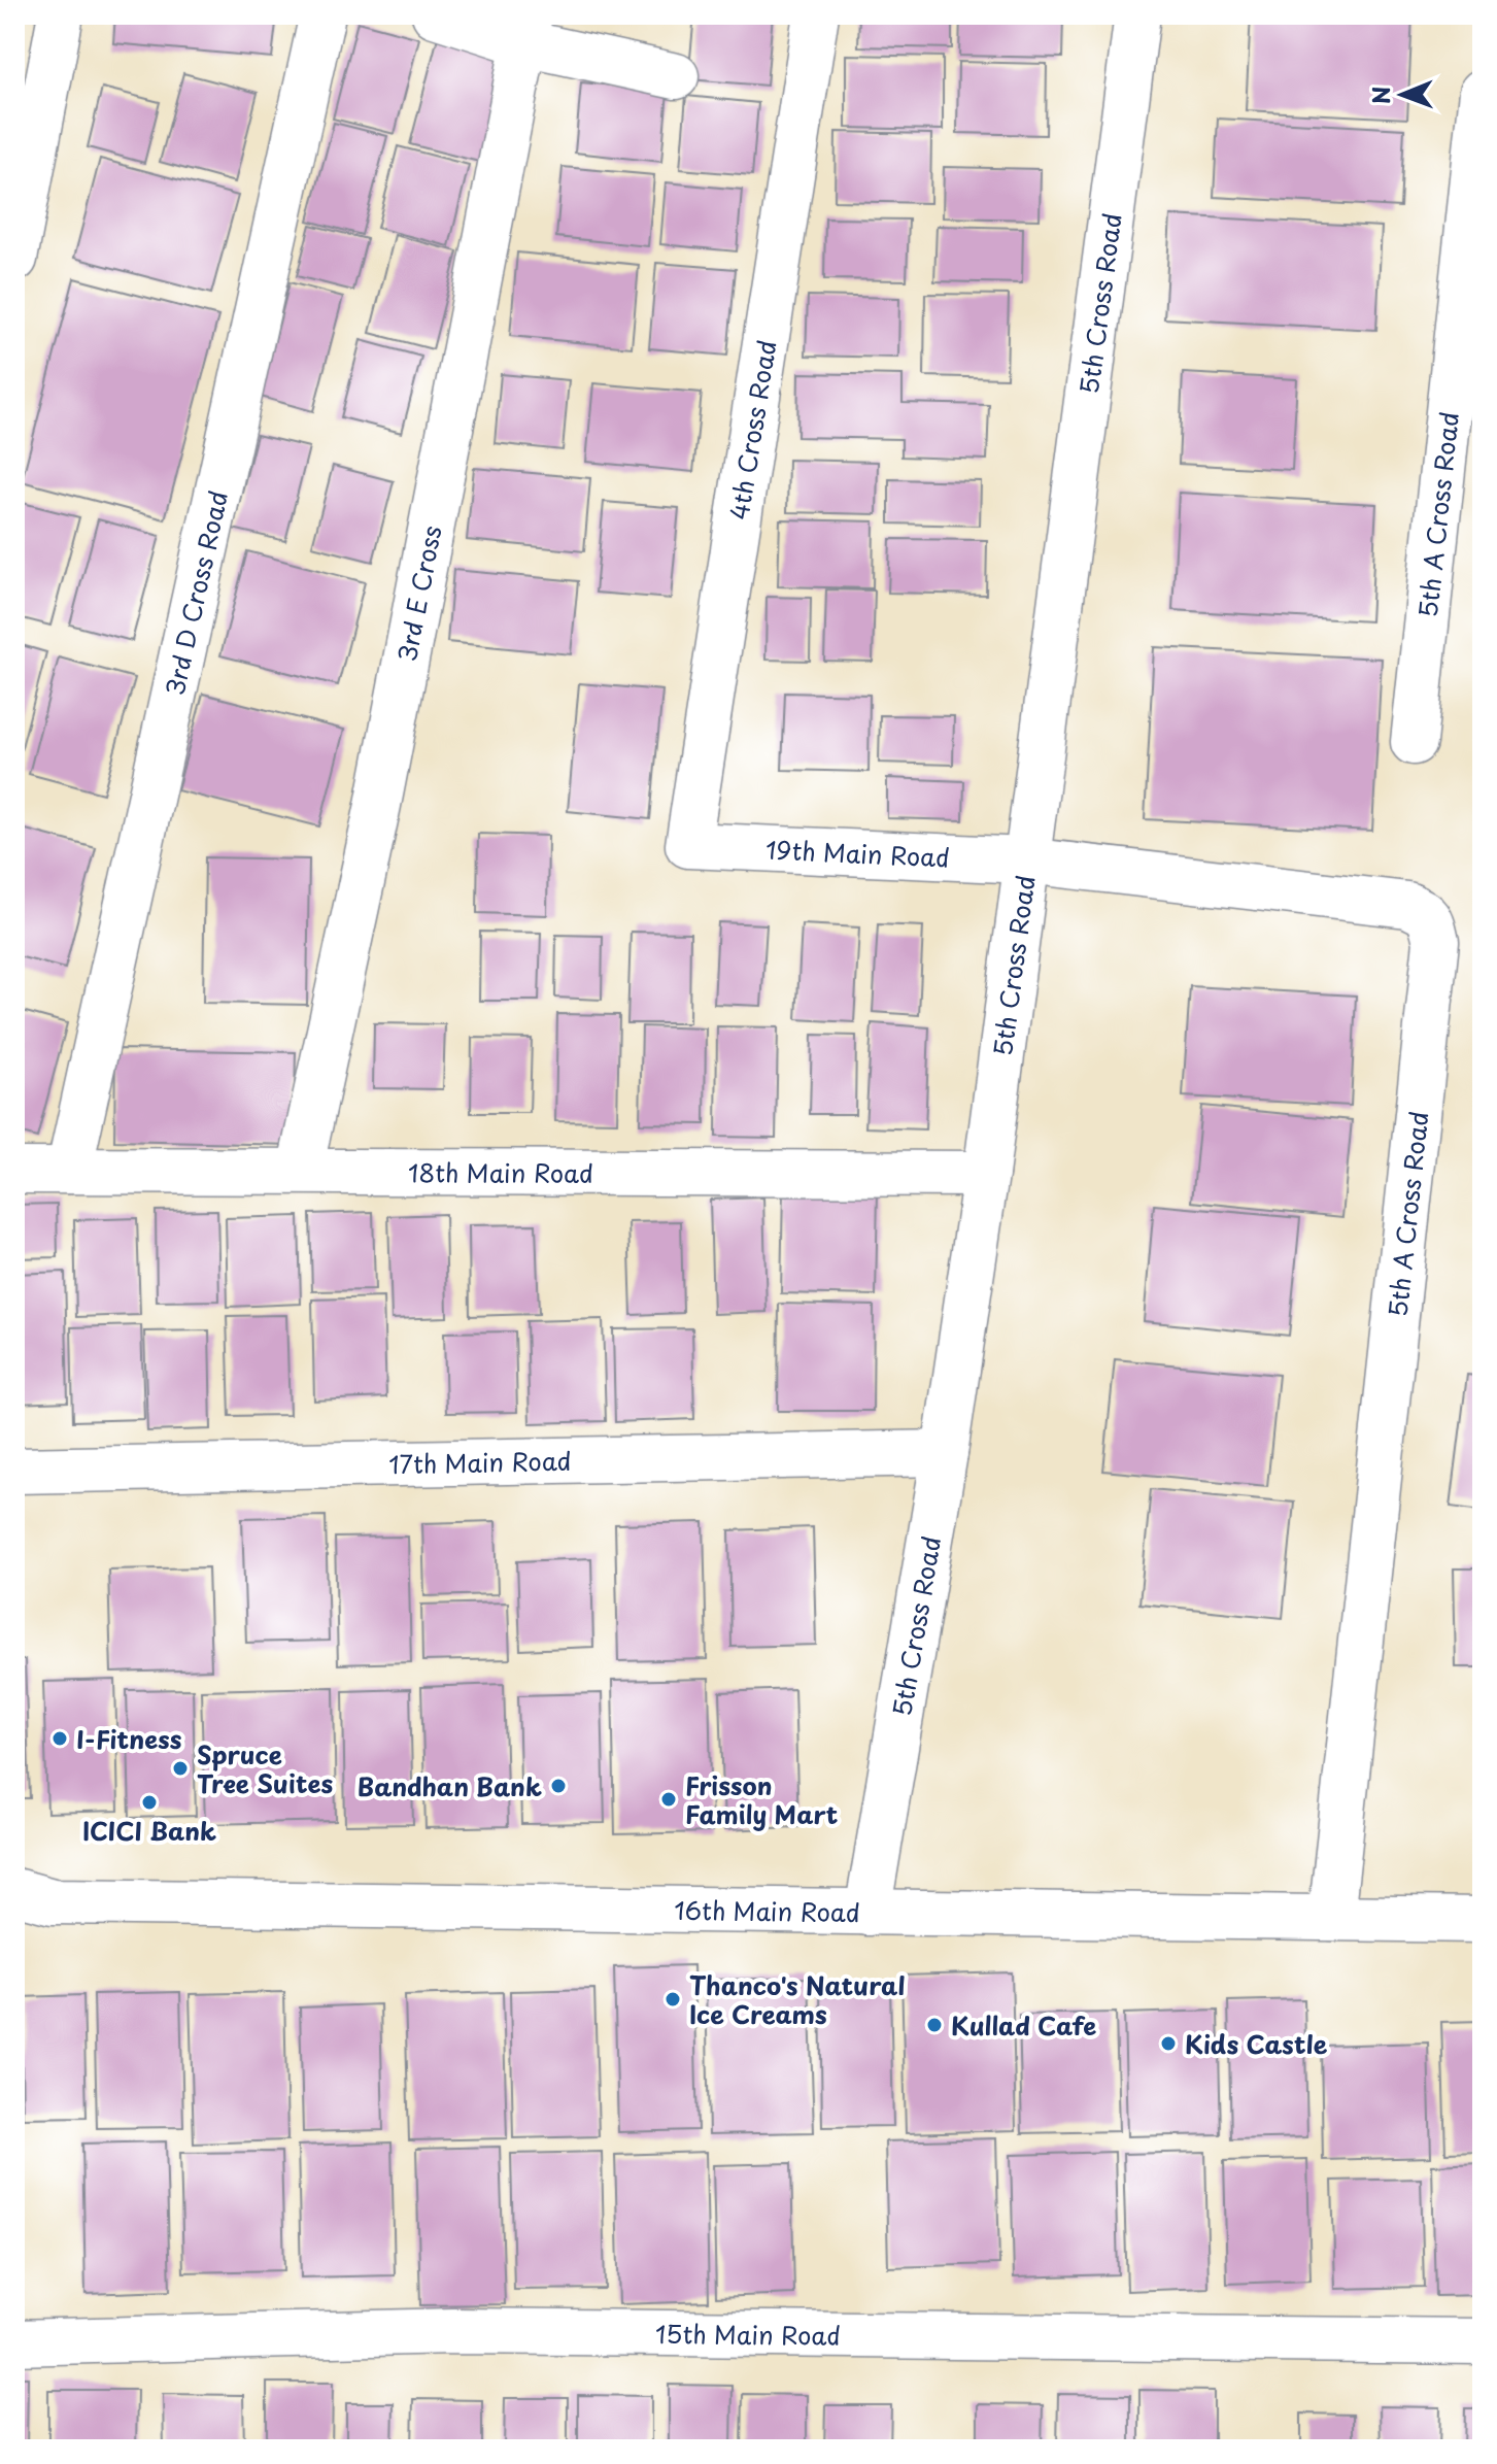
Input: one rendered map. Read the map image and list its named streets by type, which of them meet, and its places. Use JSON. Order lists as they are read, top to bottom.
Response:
{
  "streets": {
    "street": [
      "5th Cross Road",
      "4th Cross Road",
      "5th A Cross Road",
      "3rd D Cross Road",
      "3rd E Cross",
      "19th Main Road",
      "18th Main Road",
      "17th Main Road",
      "16th Main Road",
      "15th Main Road"
    ]
  },
  "crossings": [
    ["5th Cross Road", "5th A Cross Road"],
    ["5th Cross Road", "19th Main Road"],
    ["5th Cross Road", "18th Main Road"],
    ["5th Cross Road", "17th Main Road"],
    ["5th Cross Road", "16th Main Road"],
    ["4th Cross Road", "19th Main Road"],
    ["5th A Cross Road", "19th Main Road"],
    ["5th A Cross Road", "16th Main Road"],
    ["3rd D Cross Road", "18th Main Road"],
    ["3rd E Cross", "18th Main Road"]
  ],
  "places": [
    "I-Fitness",
    "Spruce Tree Suites",
    "Bandhan Bank",
    "Frisson Family Mart",
    "ICICI Bank",
    "Thanco's Natural Ice Creams",
    "Kullad Cafe",
    "Kids Castle"
  ],
  "north": "left"
}
